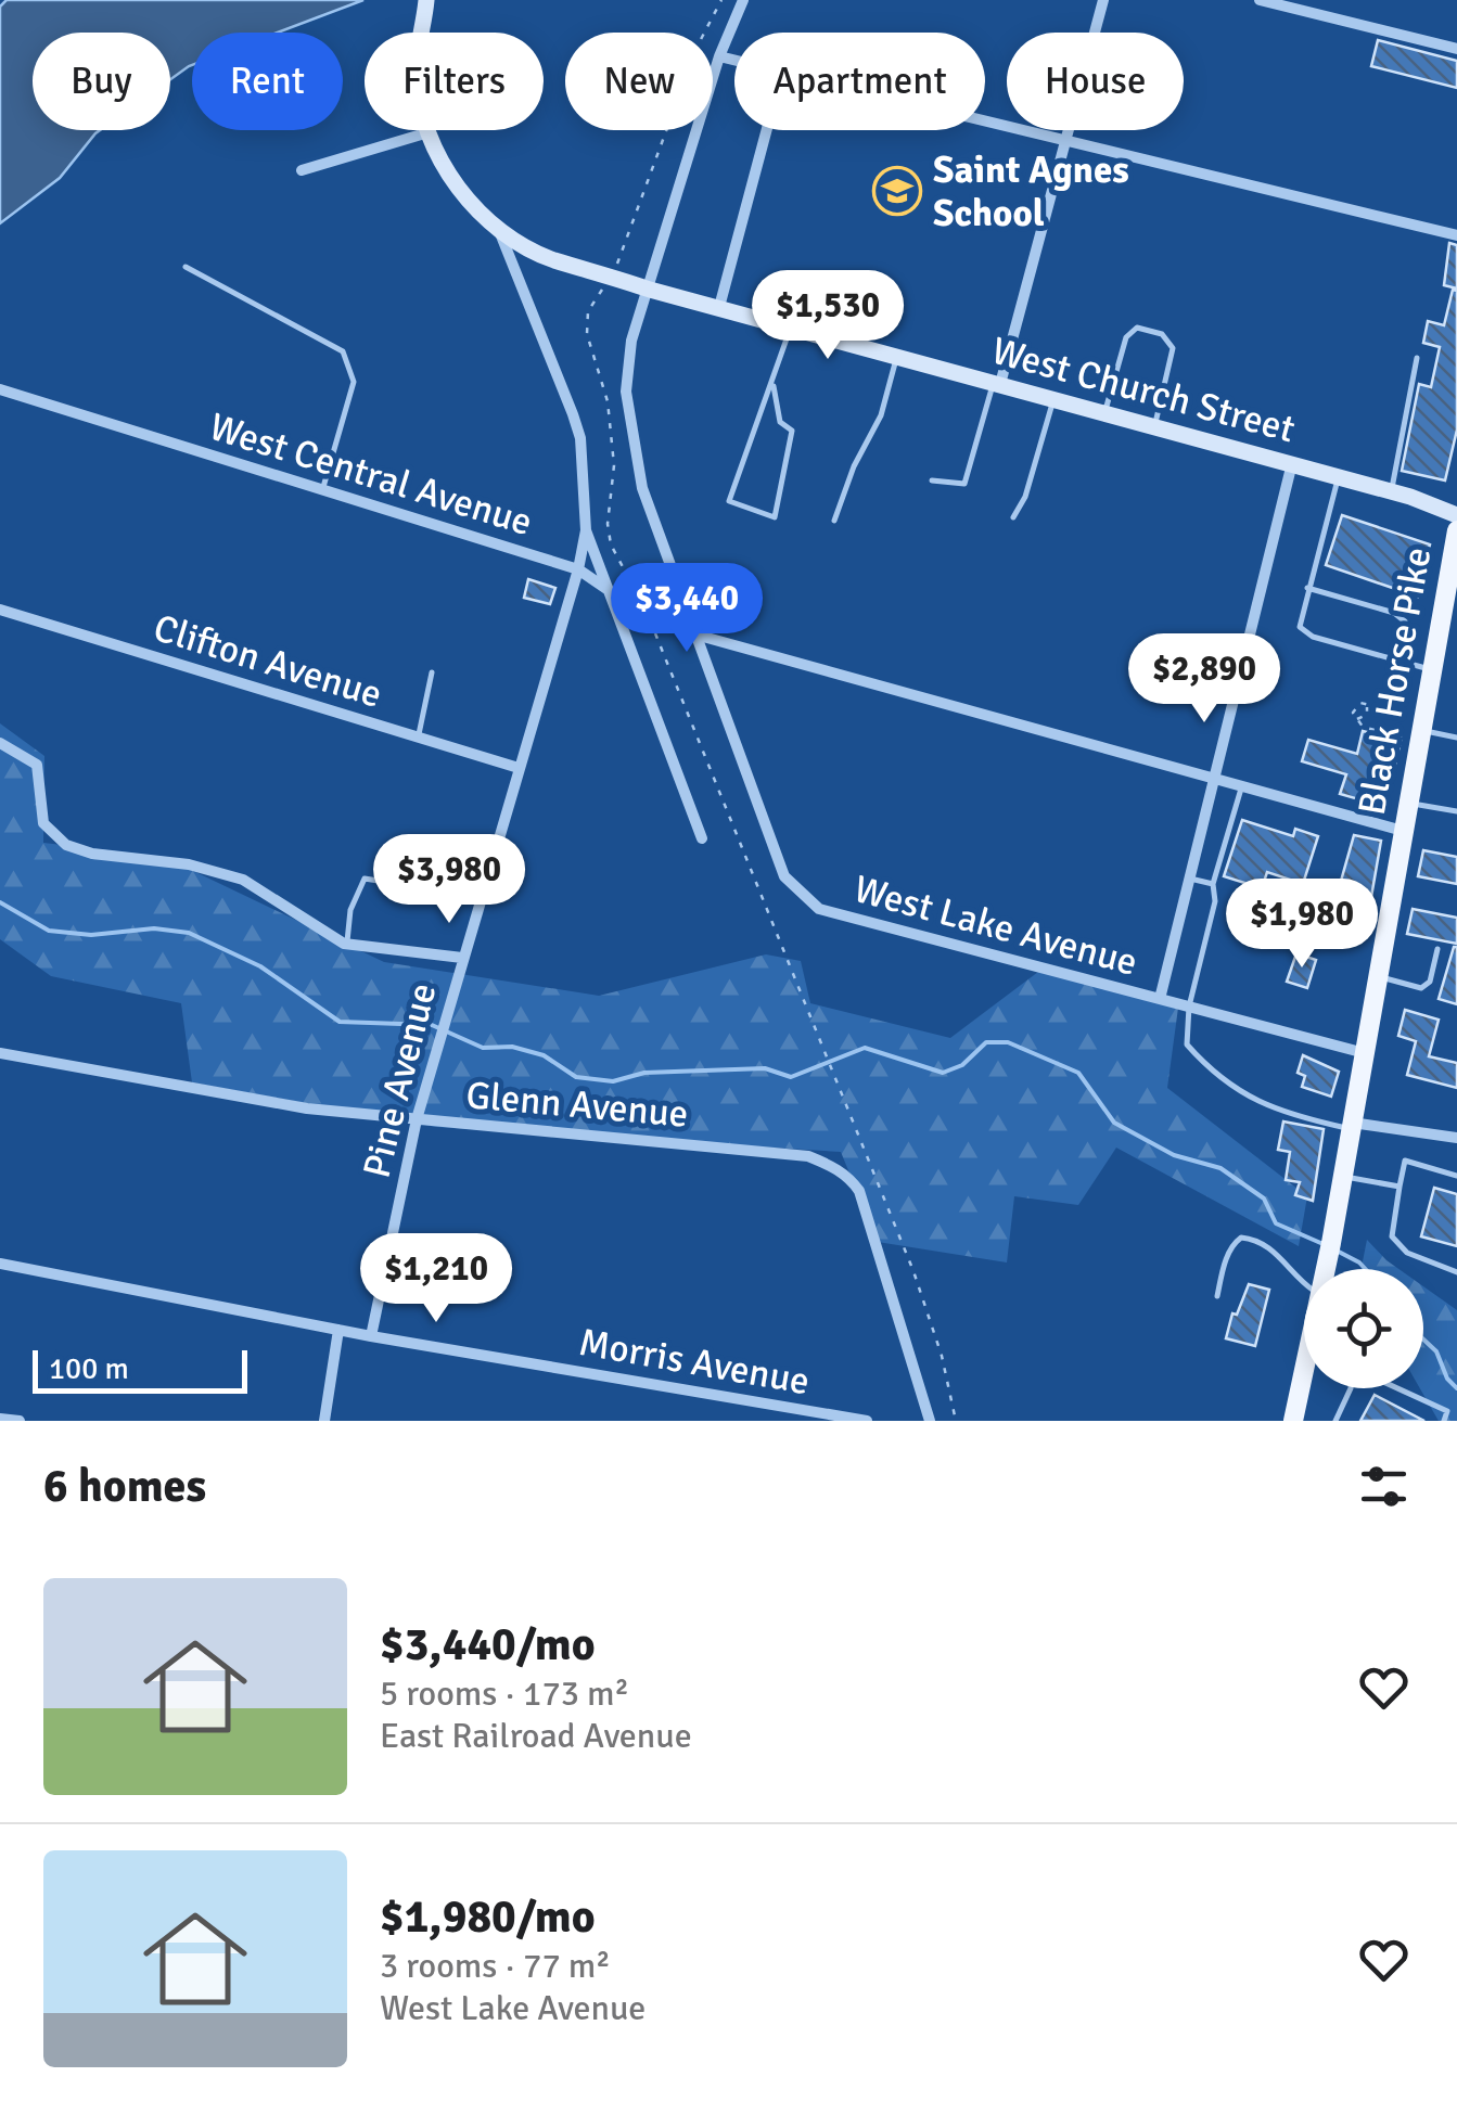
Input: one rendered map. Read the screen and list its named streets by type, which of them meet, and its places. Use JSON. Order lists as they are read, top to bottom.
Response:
{
  "streets": {
    "main road": ["West Church Street", "Black Horse Pike"],
    "street": [
      "West Central Avenue",
      "Clifton Avenue",
      "West Lake Avenue",
      "Pine Avenue",
      "Glenn Avenue",
      "Morris Avenue"
    ]
  },
  "crossings": [
    ["West Central Avenue", "Black Horse Pike"],
    ["West Central Avenue", "West Lake Avenue"],
    ["West Central Avenue", "Pine Avenue"],
    ["Clifton Avenue", "Pine Avenue"],
    ["Black Horse Pike", "West Lake Avenue"],
    ["Pine Avenue", "Glenn Avenue"],
    ["Pine Avenue", "Morris Avenue"]
  ],
  "places": {
    "school or university": ["Saint Agnes School"]
  },
  "scale_bar": "100 m",
  "page": {
    "chip": [
      "Buy",
      "Rent",
      "Filters",
      "New",
      "Apartment",
      "House"
    ],
    "price": [
      "$1,530",
      "$3,440",
      "$2,890",
      "$3,980",
      "$1,980",
      "$1,210"
    ],
    "scale": "100 m",
    "heading": "6 homes",
    "list": [
      {
        "name": "$3,440/mo",
        "note": "5 rooms · 173 m² · East Railroad Avenue"
      },
      {
        "name": "$1,980/mo",
        "note": "3 rooms · 77 m² · West Lake Avenue"
      }
    ]
  }
}
